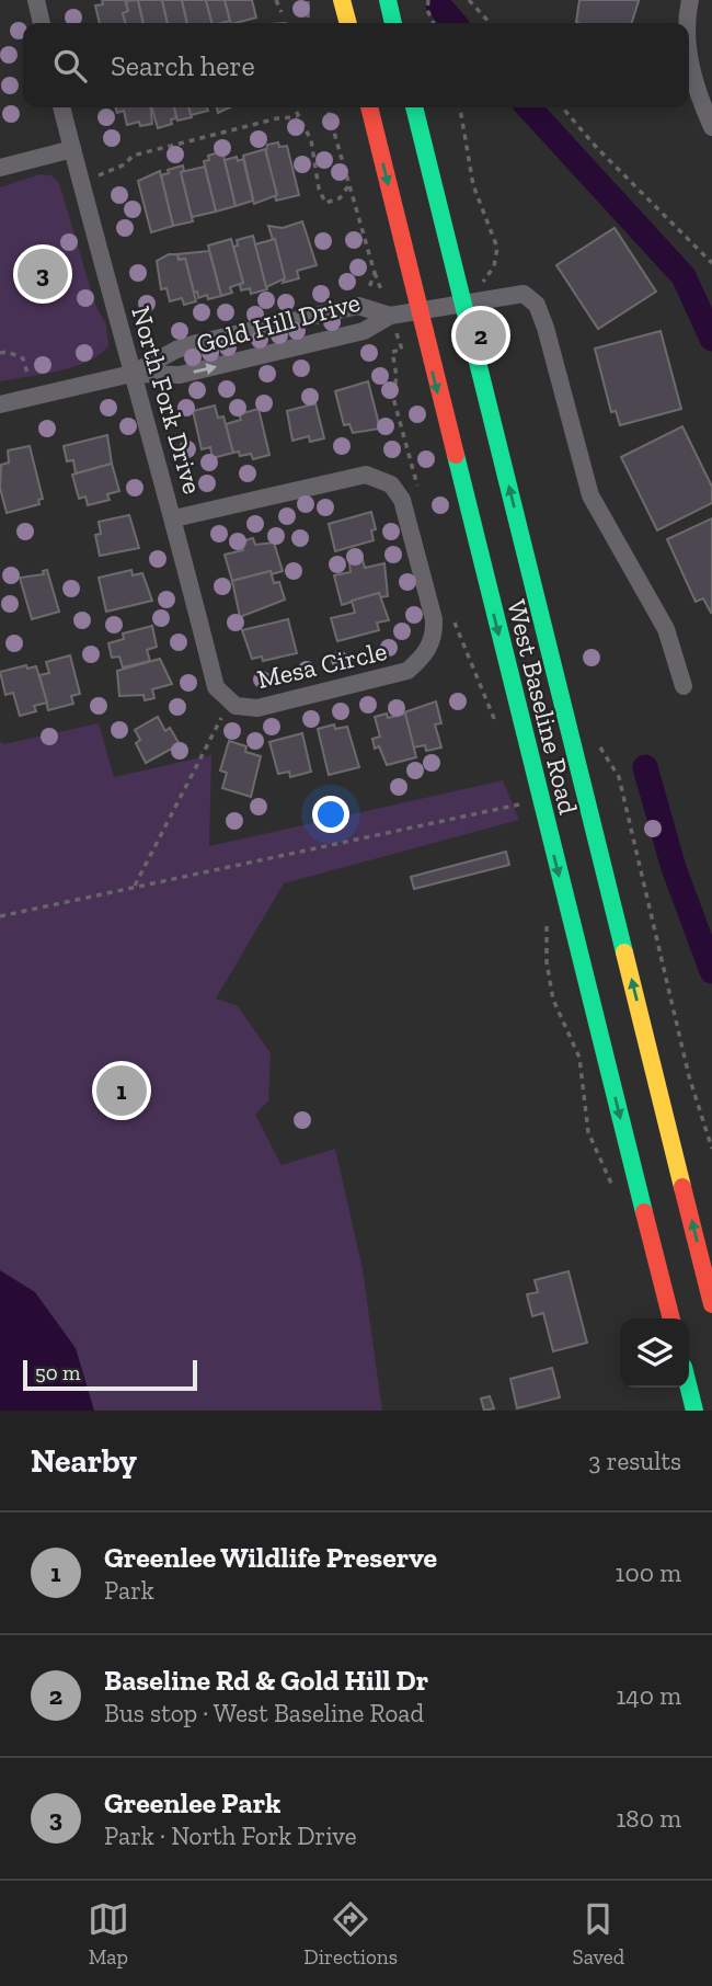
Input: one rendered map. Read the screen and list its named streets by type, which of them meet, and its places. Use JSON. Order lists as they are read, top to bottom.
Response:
{
  "streets": {
    "main road": ["West Baseline Road"],
    "street": ["Gold Hill Drive", "North Fork Drive", "Mesa Circle"]
  },
  "crossings": [
    ["Gold Hill Drive", "North Fork Drive"],
    ["Gold Hill Drive", "West Baseline Road"],
    ["North Fork Drive", "Mesa Circle"]
  ],
  "scale_bar": "50 m",
  "page": {
    "search": "Search here",
    "pins": ["3", "2", "1"],
    "scale": "50 m",
    "heading": ["Nearby", "3 results"],
    "list": [
      {
        "mark": "1",
        "name": "Greenlee Wildlife Preserve",
        "note": "Park",
        "value": "100 m"
      },
      {
        "mark": "2",
        "name": "Baseline Rd & Gold Hill Dr",
        "note": "Bus stop · West Baseline Road",
        "value": "140 m"
      },
      {
        "mark": "3",
        "name": "Greenlee Park",
        "note": "Park · North Fork Drive",
        "value": "180 m"
      }
    ],
    "nav": ["Map", "Directions", "Saved"]
  }
}
